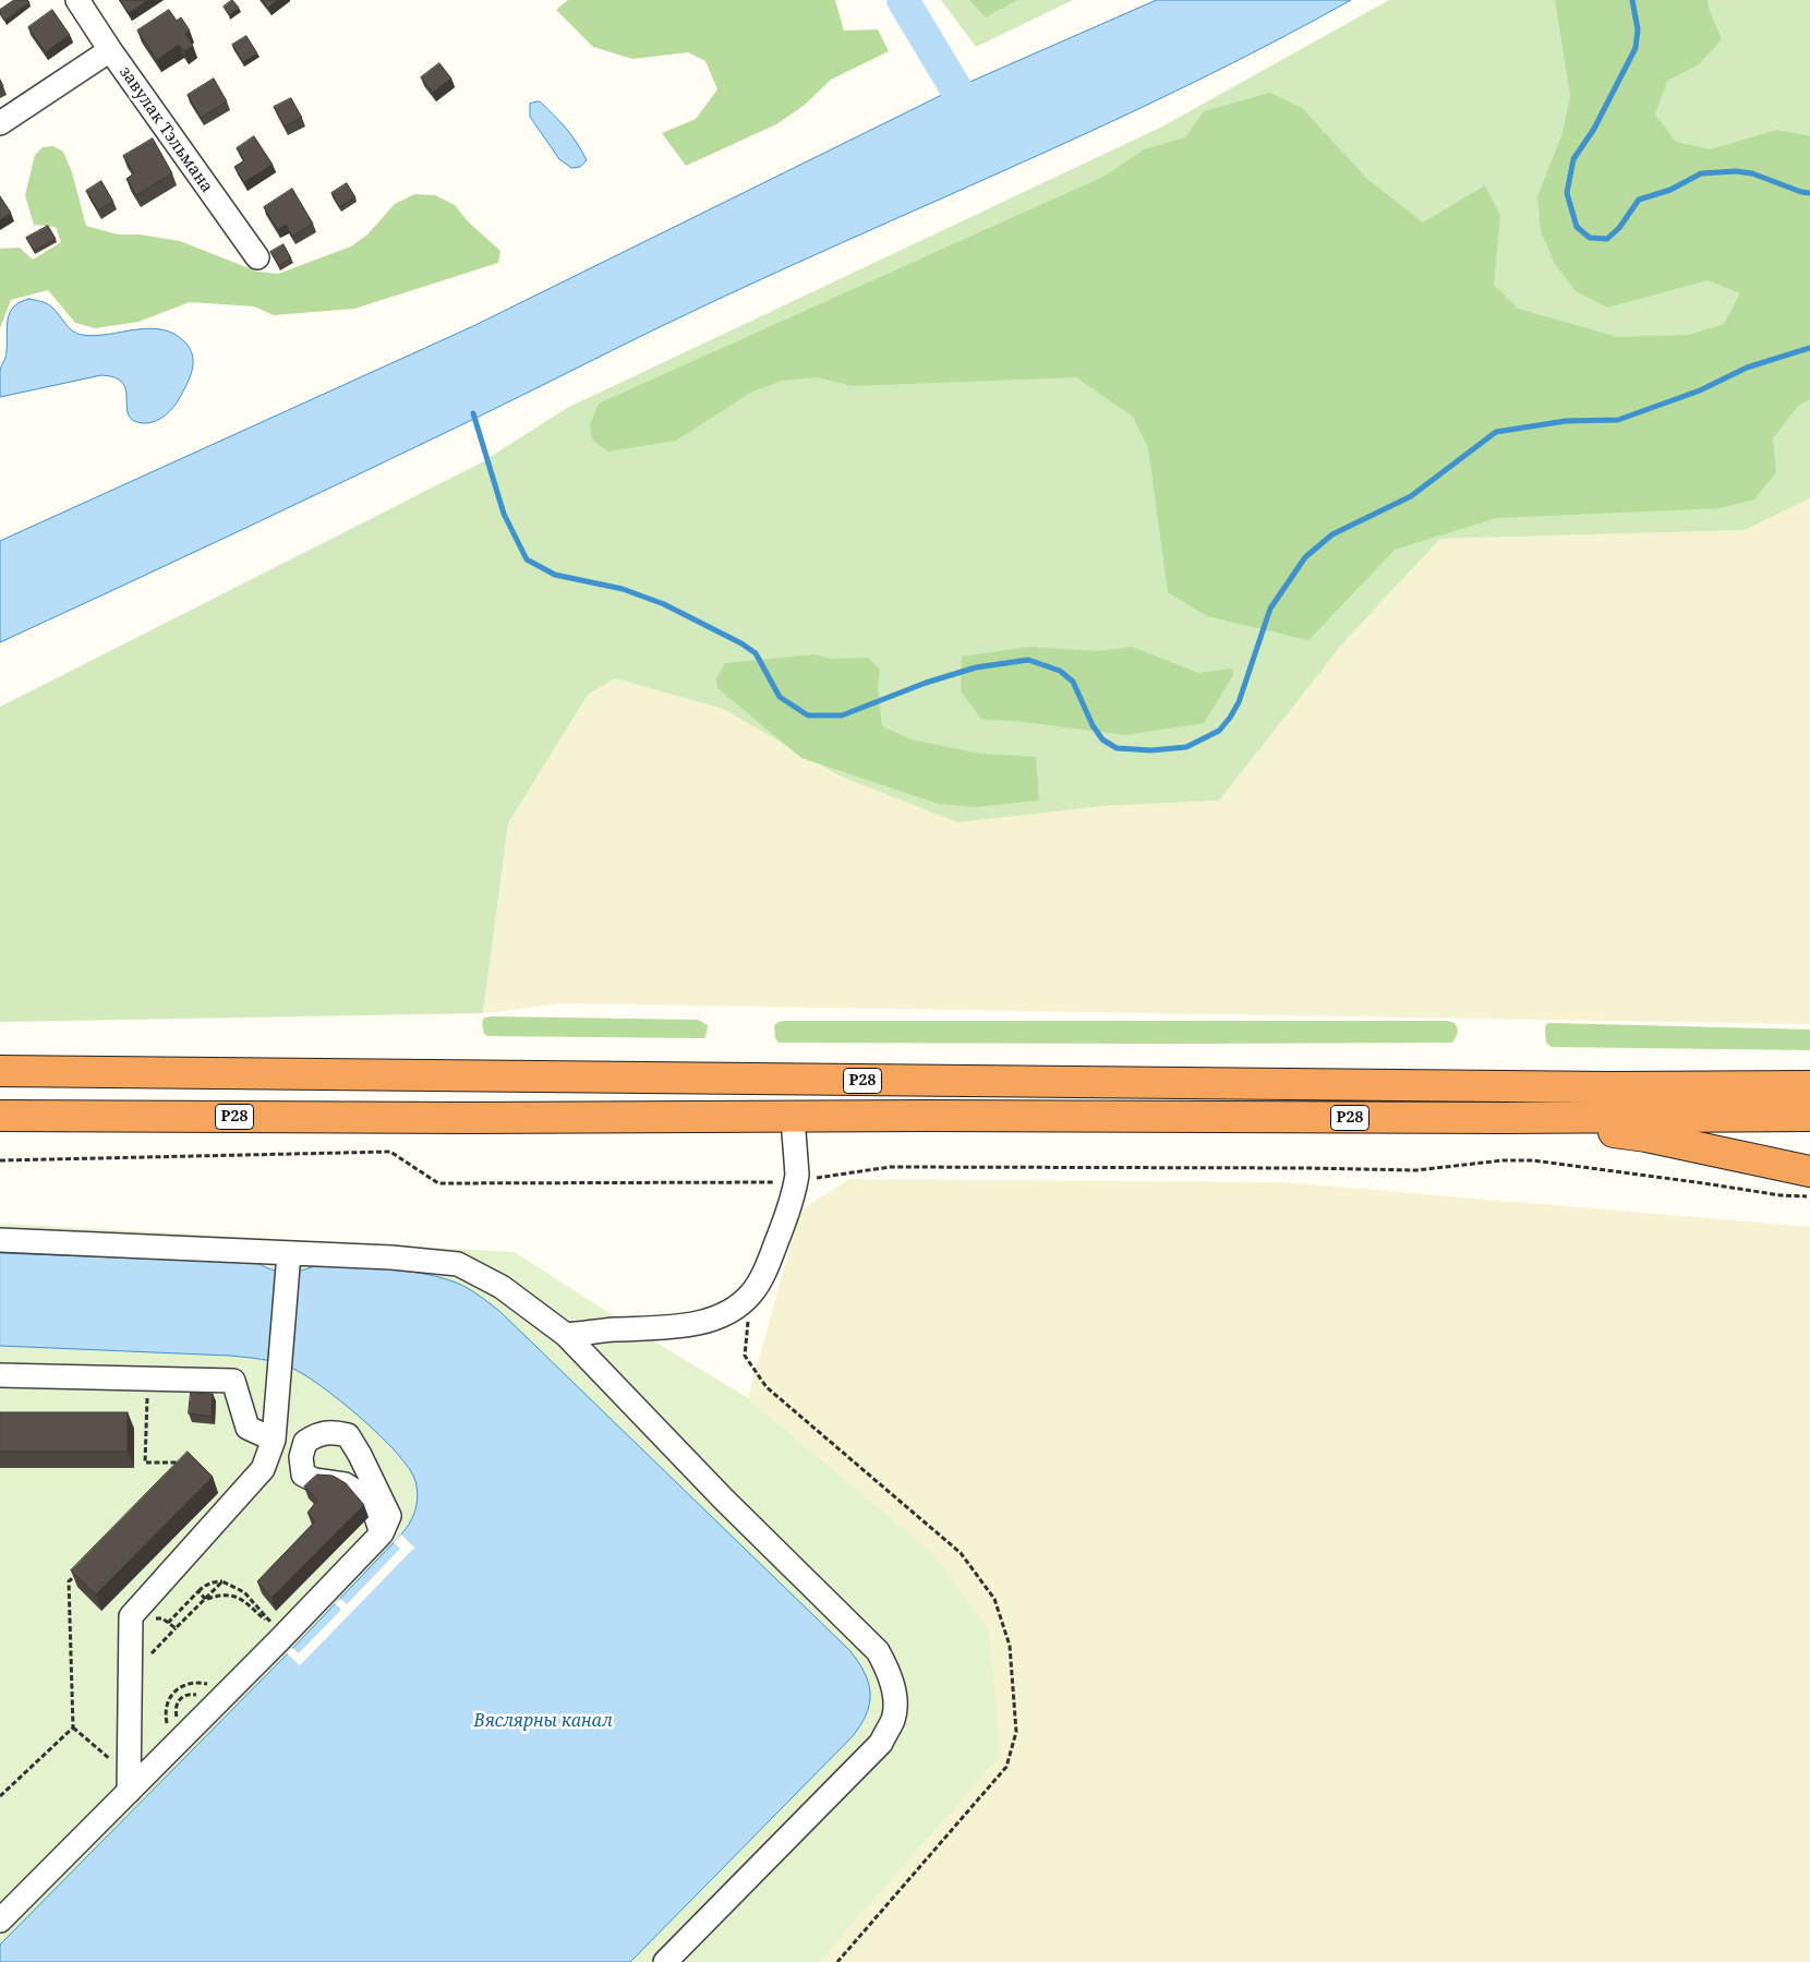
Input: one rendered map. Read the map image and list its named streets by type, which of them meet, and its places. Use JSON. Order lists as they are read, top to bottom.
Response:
{
  "streets": {
    "highway": ["Р28"],
    "street": ["завулак Тэльмана"]
  },
  "water": ["Вяслярны канал"]
}
